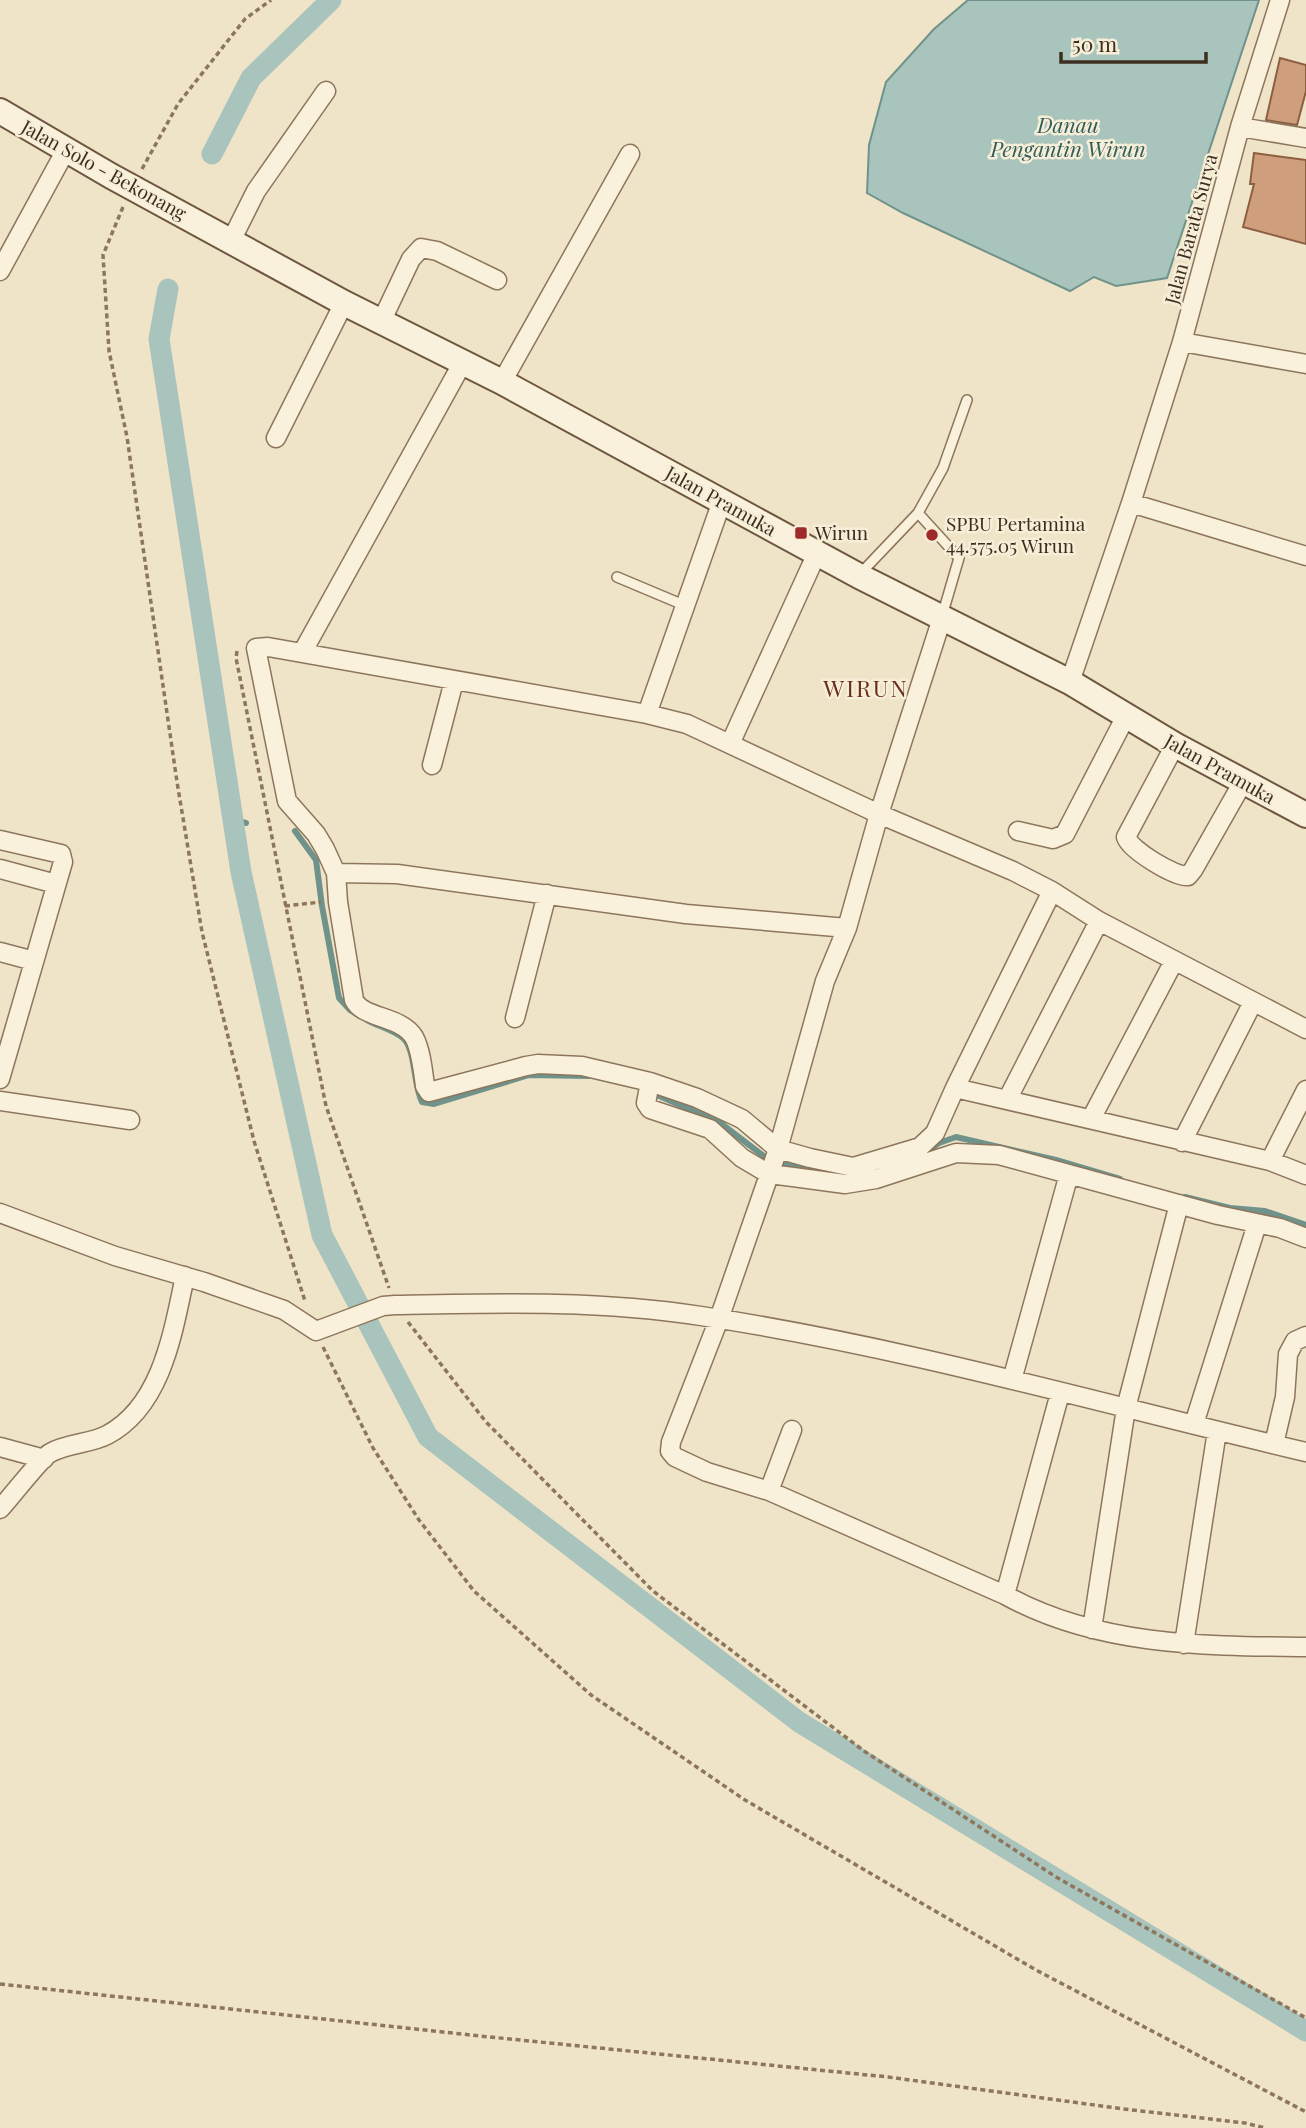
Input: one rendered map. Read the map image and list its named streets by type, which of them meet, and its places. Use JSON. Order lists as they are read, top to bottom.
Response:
{
  "streets": {
    "main road": ["Jalan Solo - Bekonang", "Jalan Pramuka"],
    "street": ["Jalan Barata Surya"]
  },
  "crossings": [
    ["Jalan Solo - Bekonang", "Jalan Pramuka"],
    ["Jalan Barata Surya", "Jalan Pramuka"]
  ],
  "districts": ["WIRUN"],
  "water": ["Danau Pengantin Wirun"],
  "places": {
    "transit": ["Wirun"],
    "other": ["SPBU Pertamina 44.575.05 Wirun"]
  },
  "scale_bar": "50 m"
}
